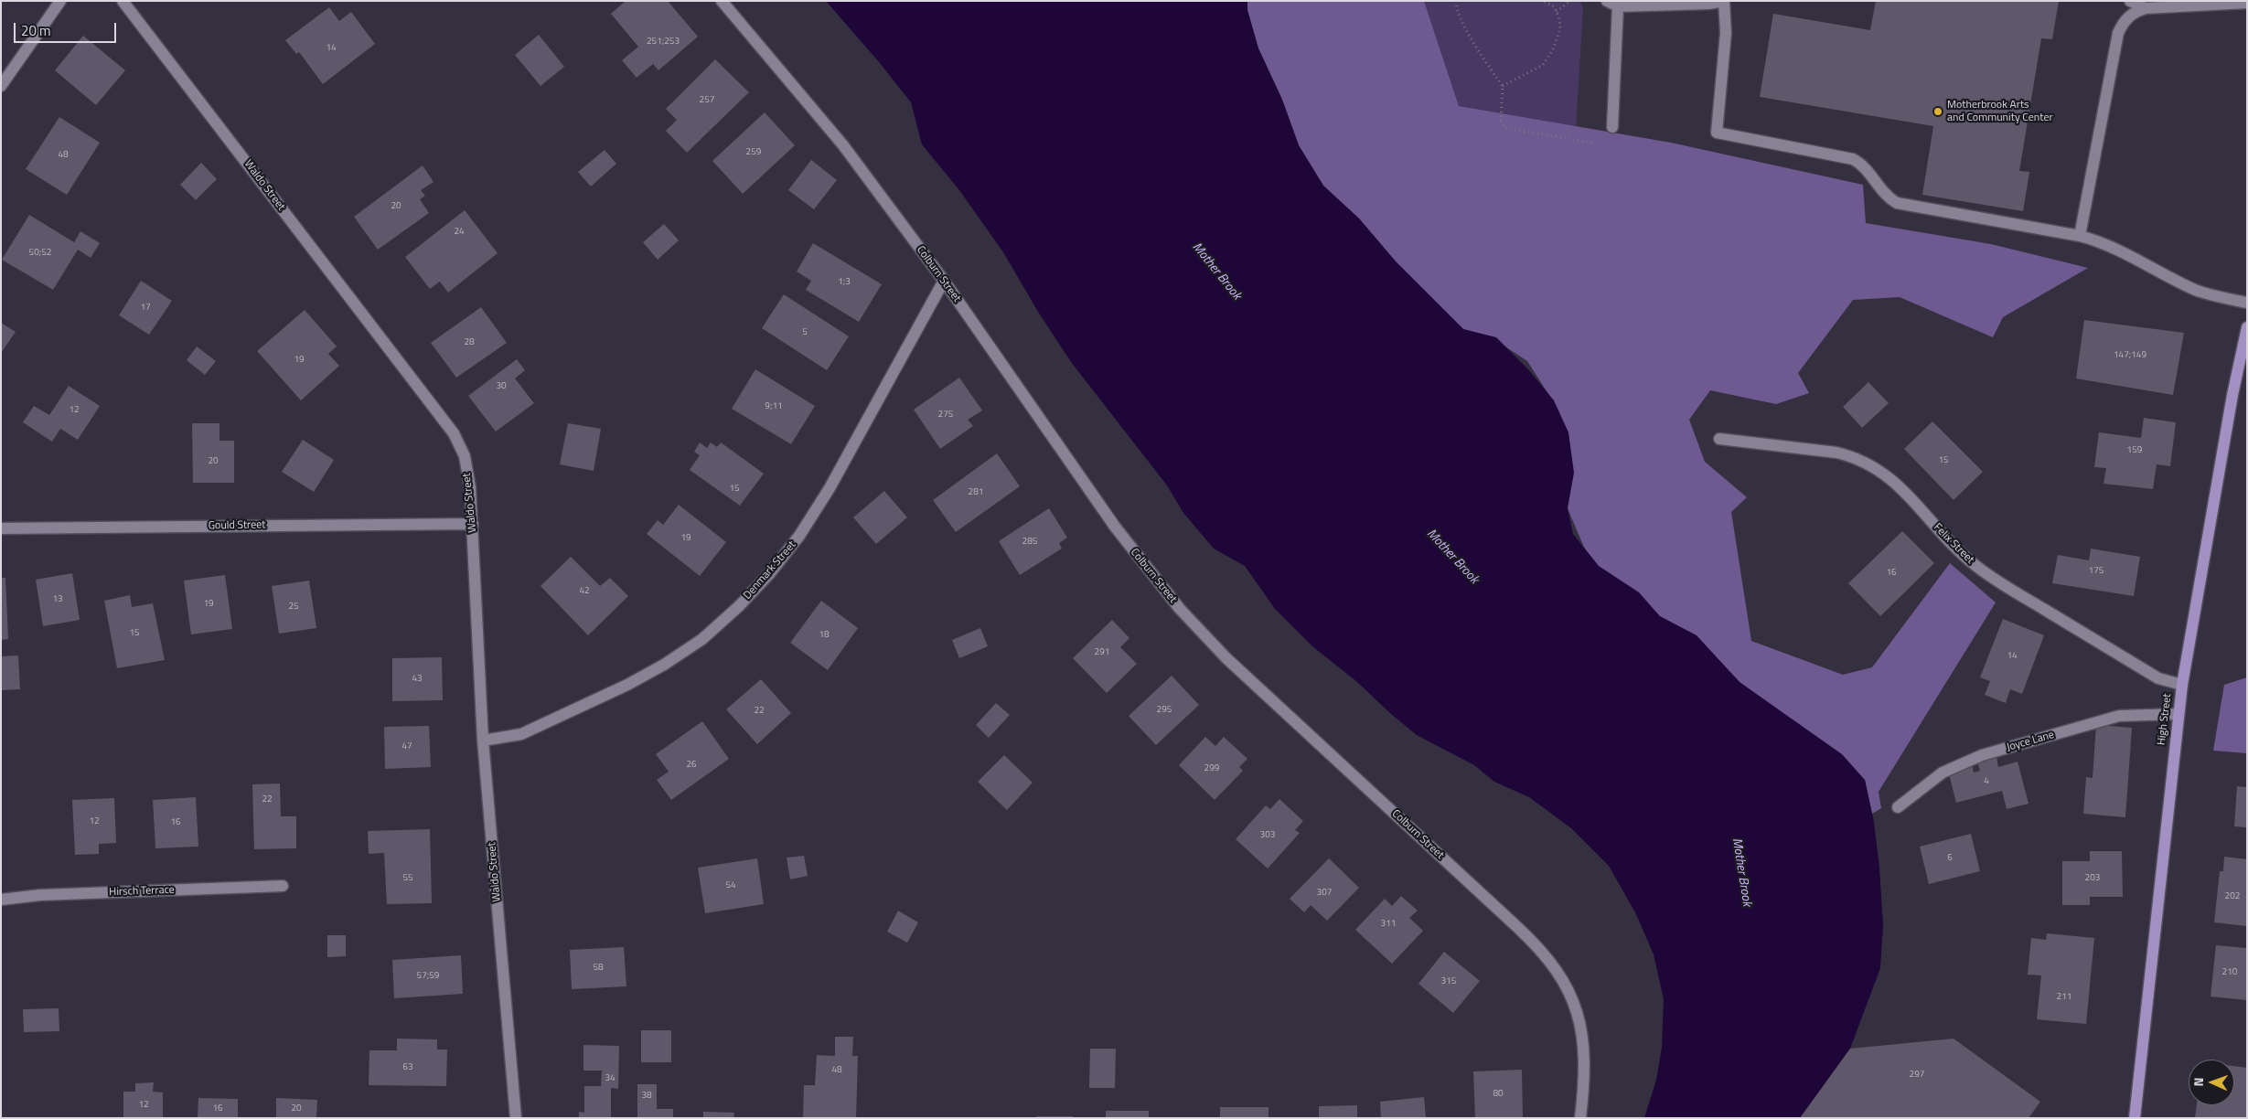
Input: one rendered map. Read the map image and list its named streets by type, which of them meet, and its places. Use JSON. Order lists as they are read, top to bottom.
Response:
{
  "streets": {
    "main road": ["High Street"],
    "street": [
      "Waldo Street",
      "Colburn Street",
      "Gould Street",
      "Felix Street",
      "Denmark Street",
      "Joyce Lane",
      "Hirsch Terrace"
    ]
  },
  "crossings": [
    ["Waldo Street", "Gould Street"],
    ["Waldo Street", "Denmark Street"],
    ["Colburn Street", "Denmark Street"],
    ["Felix Street", "High Street"],
    ["High Street", "Joyce Lane"]
  ],
  "water": ["Mother Brook"],
  "places": ["Motherbrook Arts and Community Center"],
  "house_numbers": [
    "251;253",
    "14",
    "257",
    "259",
    "48",
    "20",
    "24",
    "50;52",
    "1;3",
    "17",
    "5",
    "28",
    "147;149",
    "19",
    "30",
    "9;11",
    "12",
    "275",
    "159",
    "15",
    "20",
    "15",
    "281",
    "19",
    "285",
    "175",
    "16",
    "42",
    "13",
    "19",
    "25",
    "15",
    "18",
    "291",
    "14",
    "43",
    "295",
    "22",
    "47",
    "26",
    "299",
    "4",
    "22",
    "12",
    "16",
    "303",
    "6",
    "55",
    "203",
    "54",
    "307",
    "202",
    "311",
    "58",
    "210",
    "57;59",
    "315",
    "211",
    "63",
    "48",
    "297",
    "34",
    "80",
    "38",
    "12",
    "16",
    "20"
  ],
  "scale_bar": "20 m",
  "north": "left"
}
